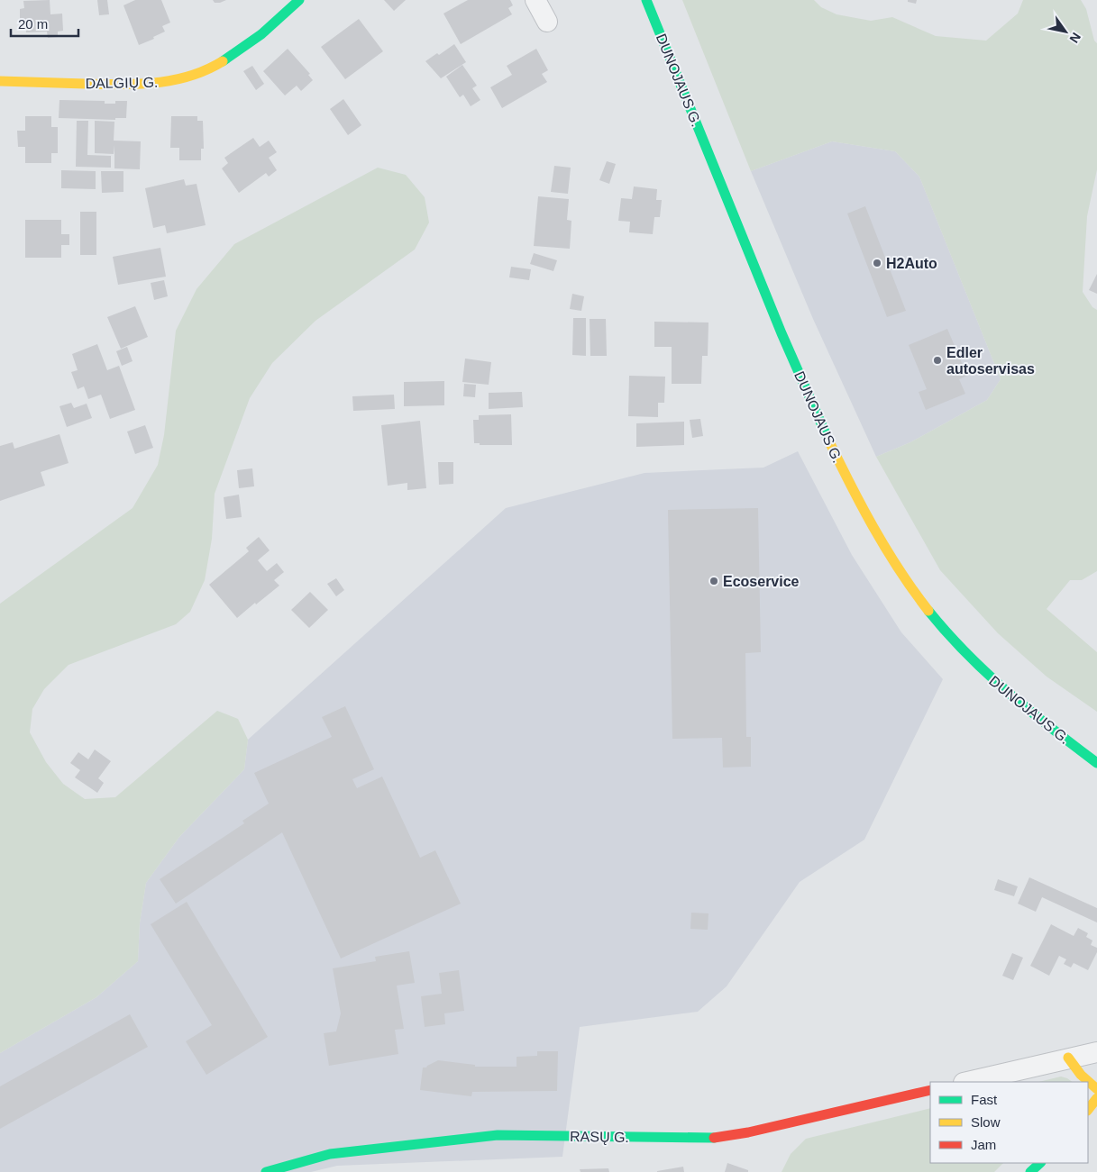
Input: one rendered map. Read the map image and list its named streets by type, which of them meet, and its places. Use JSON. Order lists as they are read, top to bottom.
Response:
{
  "streets": {
    "street": ["DUNOJAUS G.", "DALGIŲ G.", "RASŲ G."]
  },
  "places": ["H2Auto", "Edler autoservisas", "Ecoservice"],
  "legend": ["Fast", "Slow", "Jam"],
  "scale_bar": "20 m",
  "north": "bottom right"
}
